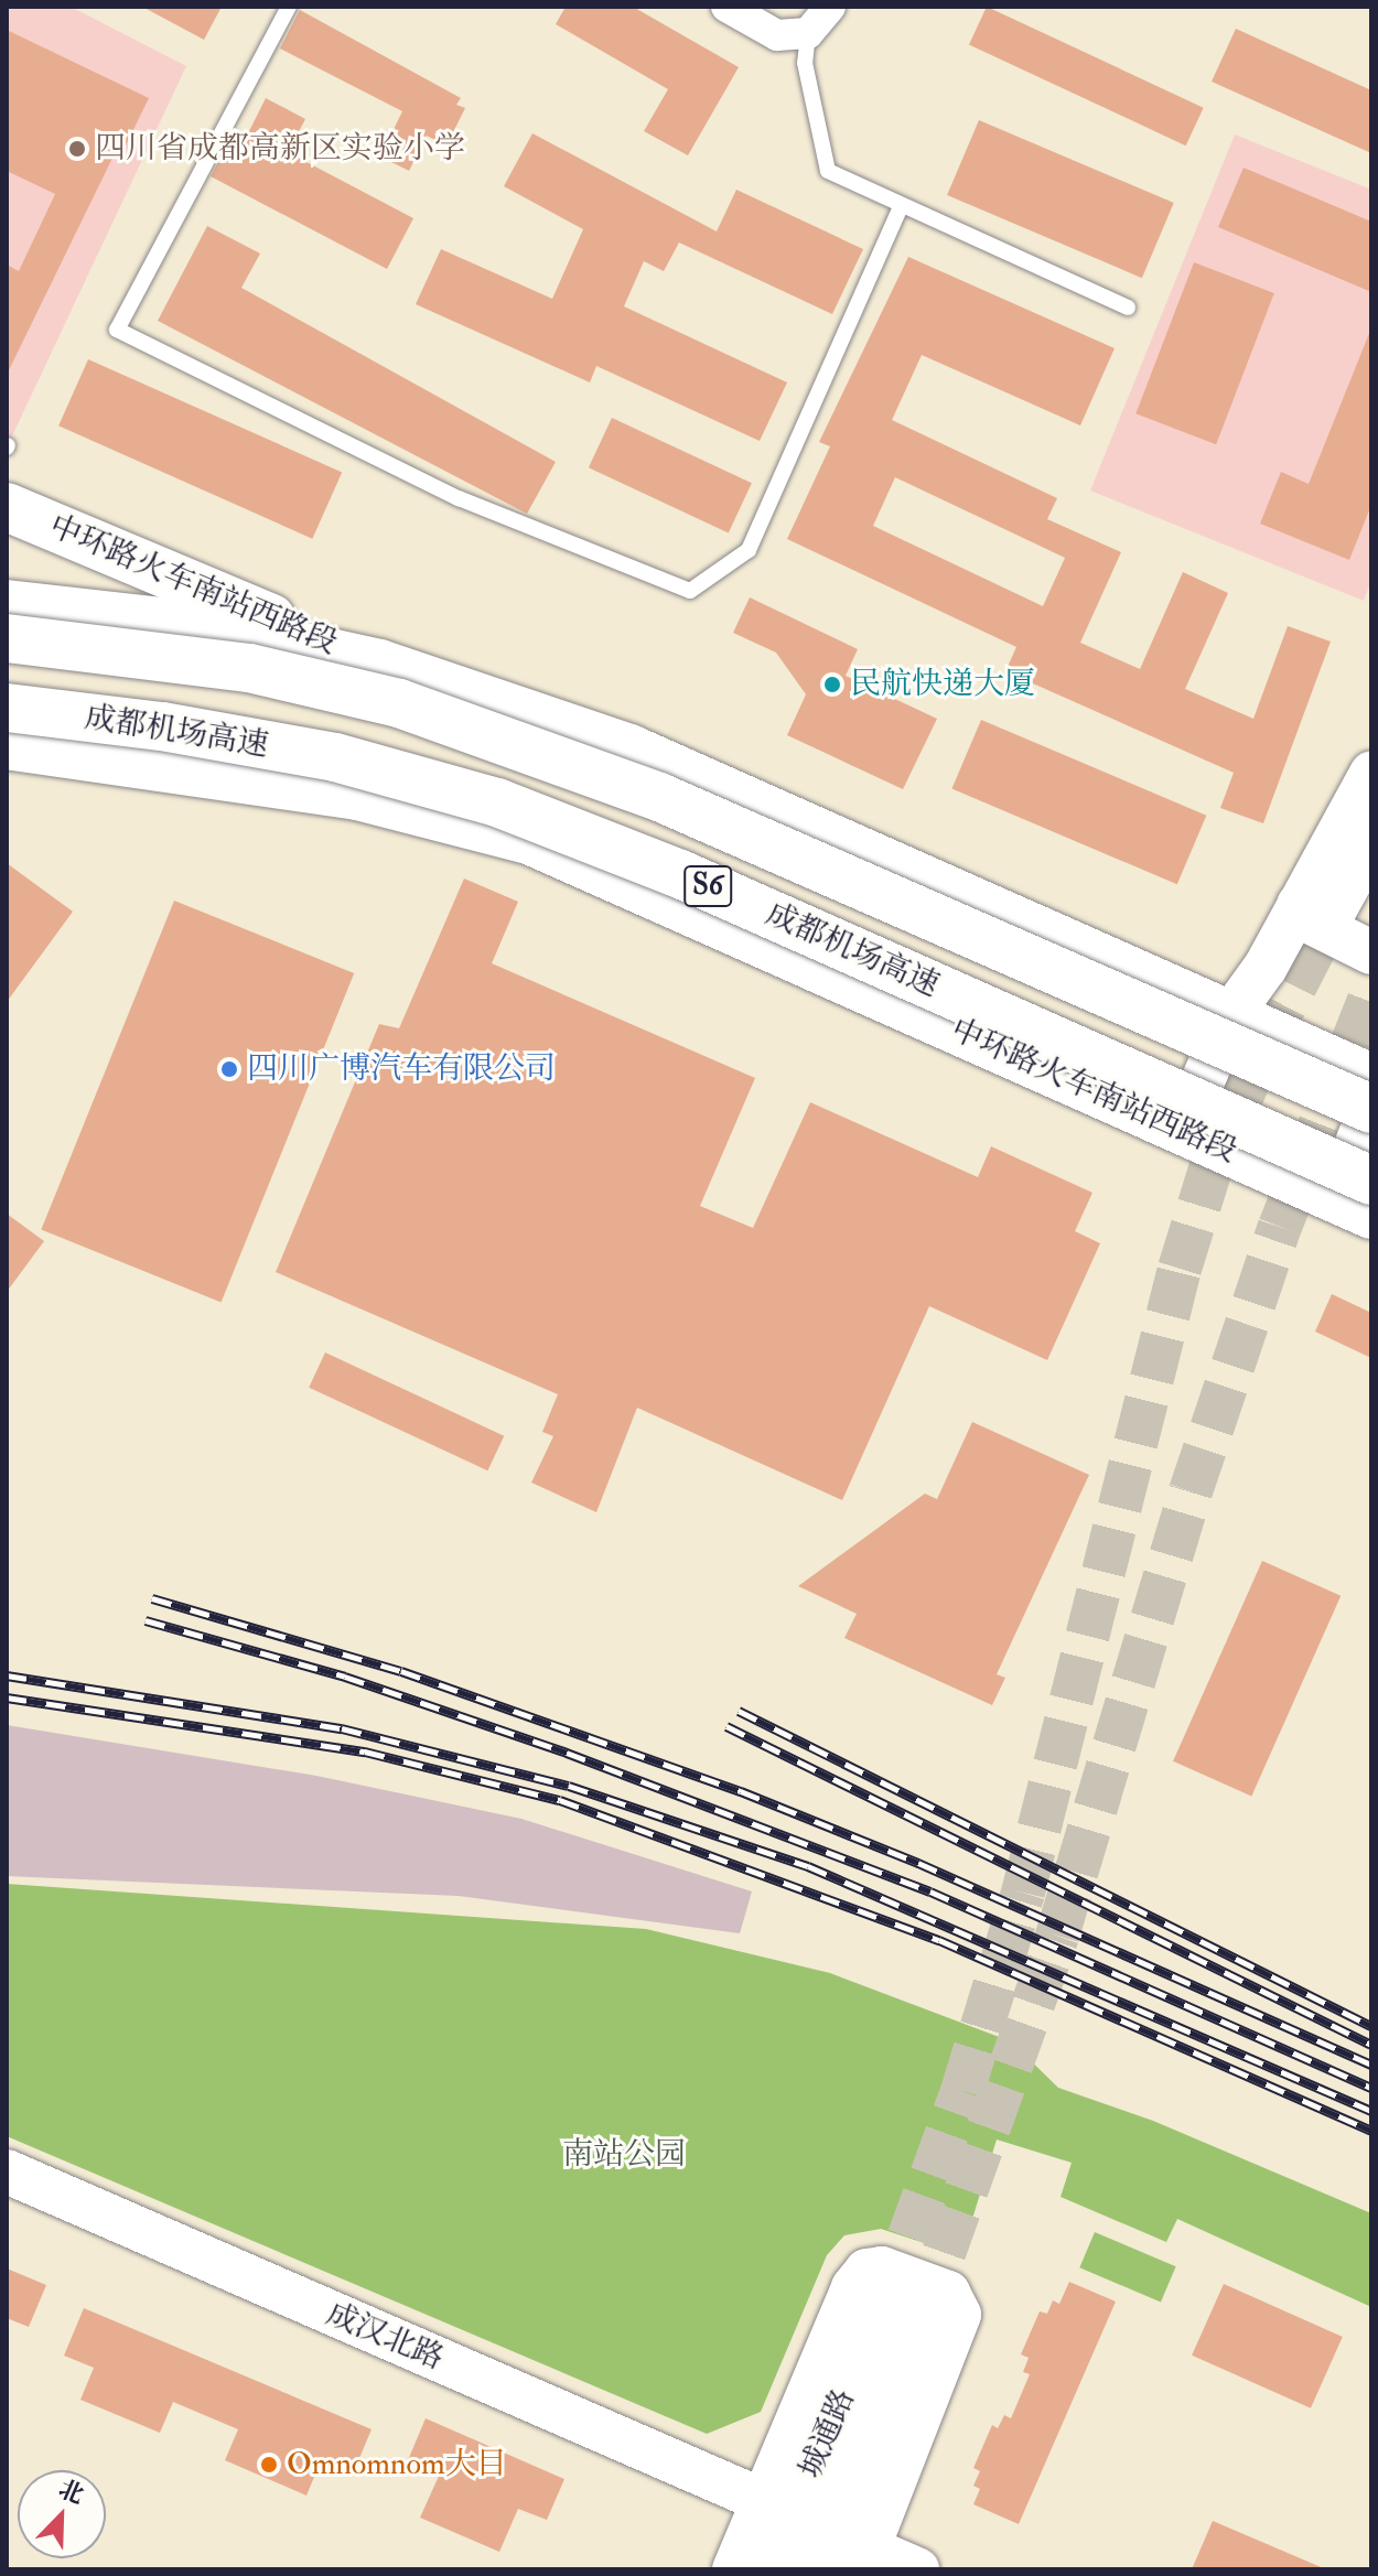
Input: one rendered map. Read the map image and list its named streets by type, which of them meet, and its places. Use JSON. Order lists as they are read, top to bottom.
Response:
{
  "streets": {
    "main road": ["中环路火车南站西路段", "成都机场高速", "S6"],
    "street": ["成汉北路", "城通路"]
  },
  "crossings": [
    ["中环路火车南站西路段", "成都机场高速"]
  ],
  "parks": ["南站公园"],
  "places": [
    "四川省成都高新区实验小学",
    "民航快递大厦",
    "四川广博汽车有限公司",
    "Omnomnom大目"
  ],
  "north": "top right"
}
